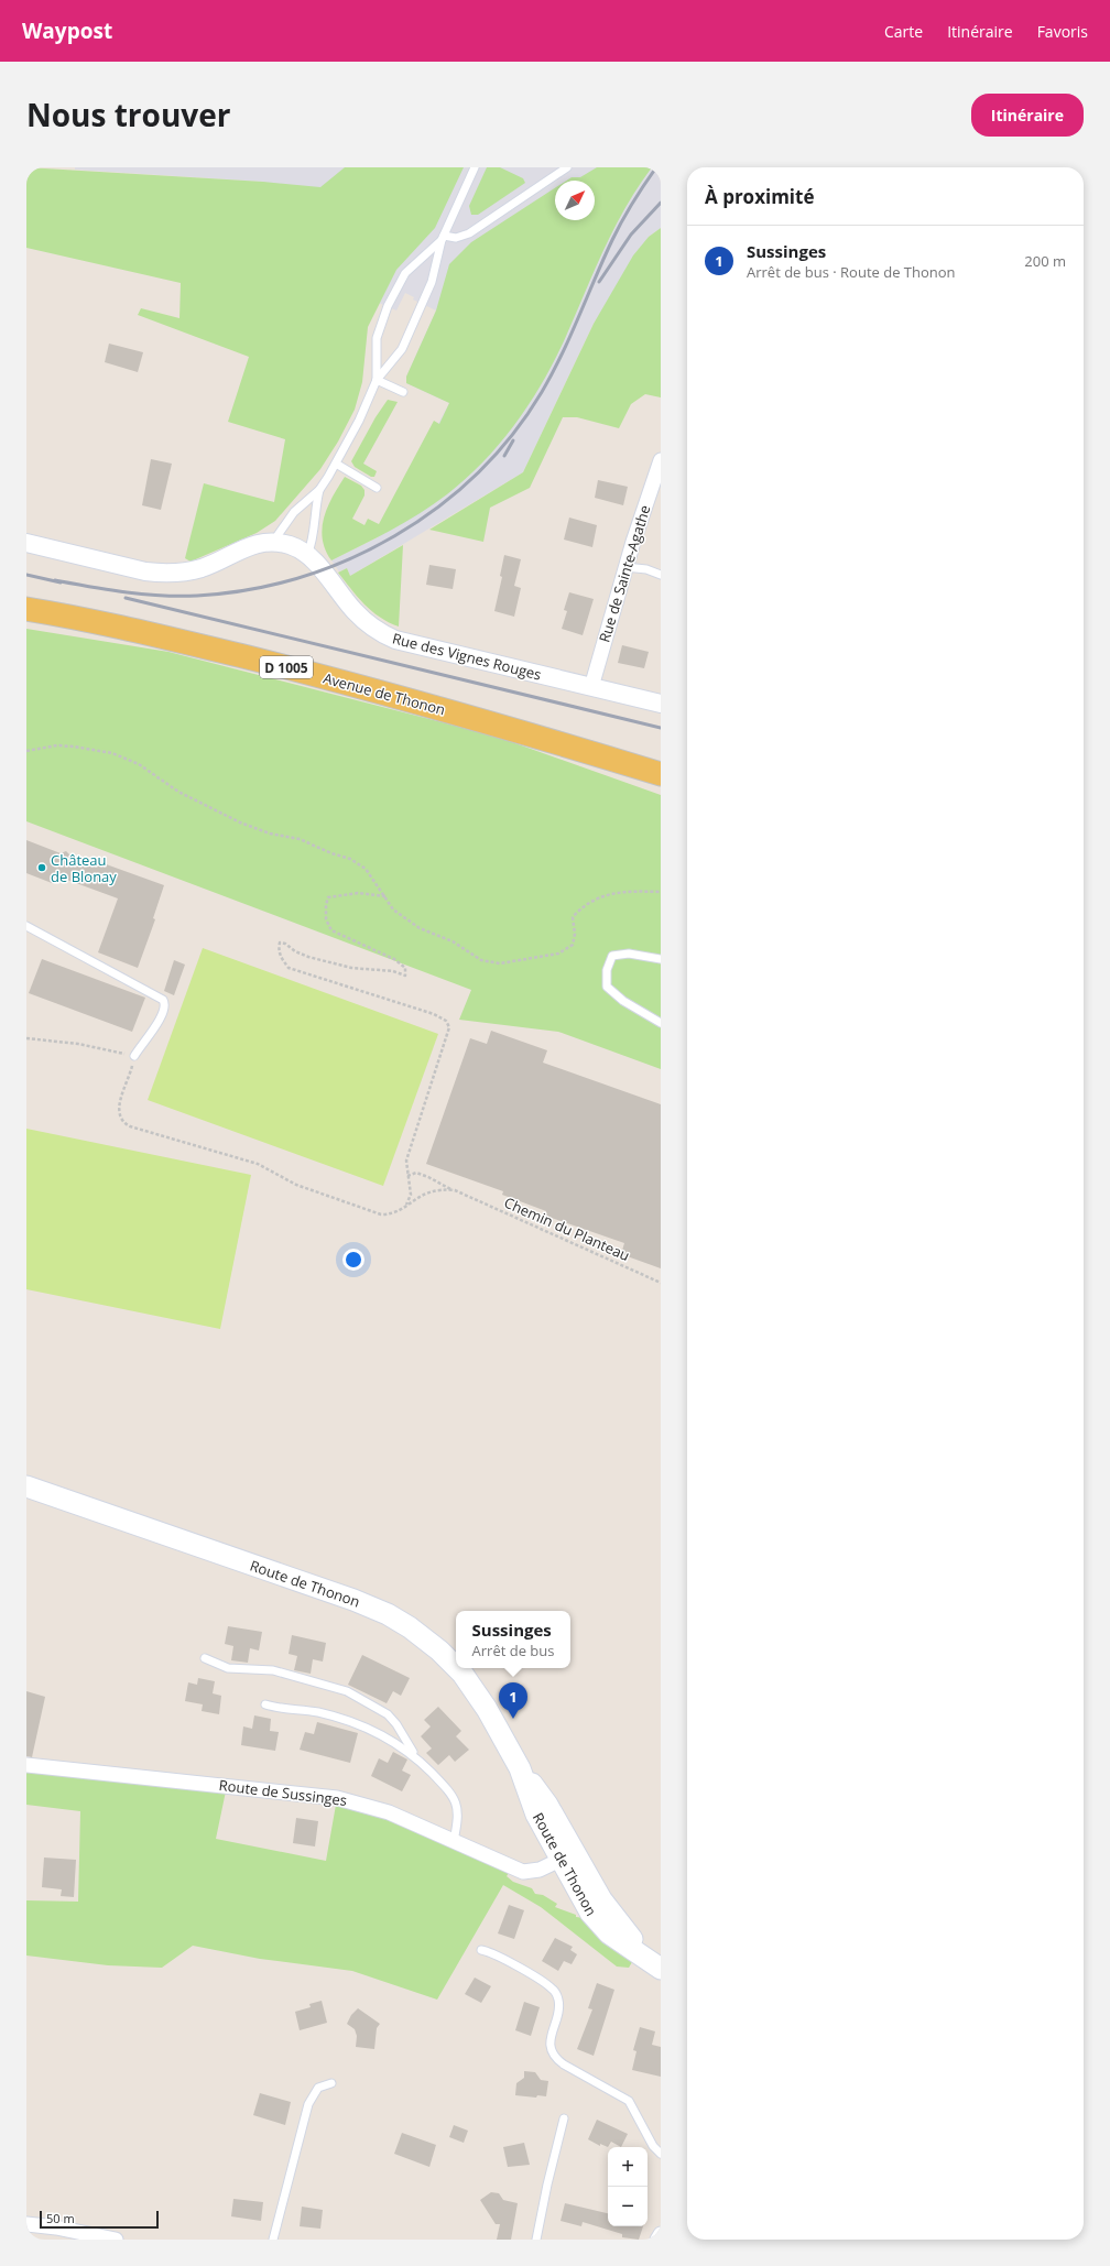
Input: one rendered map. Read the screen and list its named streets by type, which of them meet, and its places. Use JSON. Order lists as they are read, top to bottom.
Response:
{
  "streets": {
    "main road": ["D 1005", "Avenue de Thonon", "Route de Thonon"],
    "street": ["Rue de Sainte-Agathe", "Rue des Vignes Rouges", "Route de Sussinges"],
    "path": ["Chemin du Planteau"]
  },
  "crossings": [
    ["Rue de Sainte-Agathe", "Rue des Vignes Rouges"],
    ["Route de Thonon", "Route de Sussinges"]
  ],
  "places": ["Château de Blonay"],
  "scale_bar": "50 m",
  "north": "top right",
  "page": {
    "header": "Waypost",
    "nav": ["Carte", "Itinéraire", "Favoris"],
    "title": "Nous trouver",
    "buttons": "Itinéraire",
    "heading": "À proximité",
    "list": [
      {
        "mark": "1",
        "name": "Sussinges",
        "note": "Arrêt de bus · Route de Thonon",
        "value": "200 m"
      }
    ],
    "popup": ["Sussinges", "Arrêt de bus"],
    "pins": "1",
    "map_buttons": ["+", "−"],
    "scale": "50 m"
  }
}
